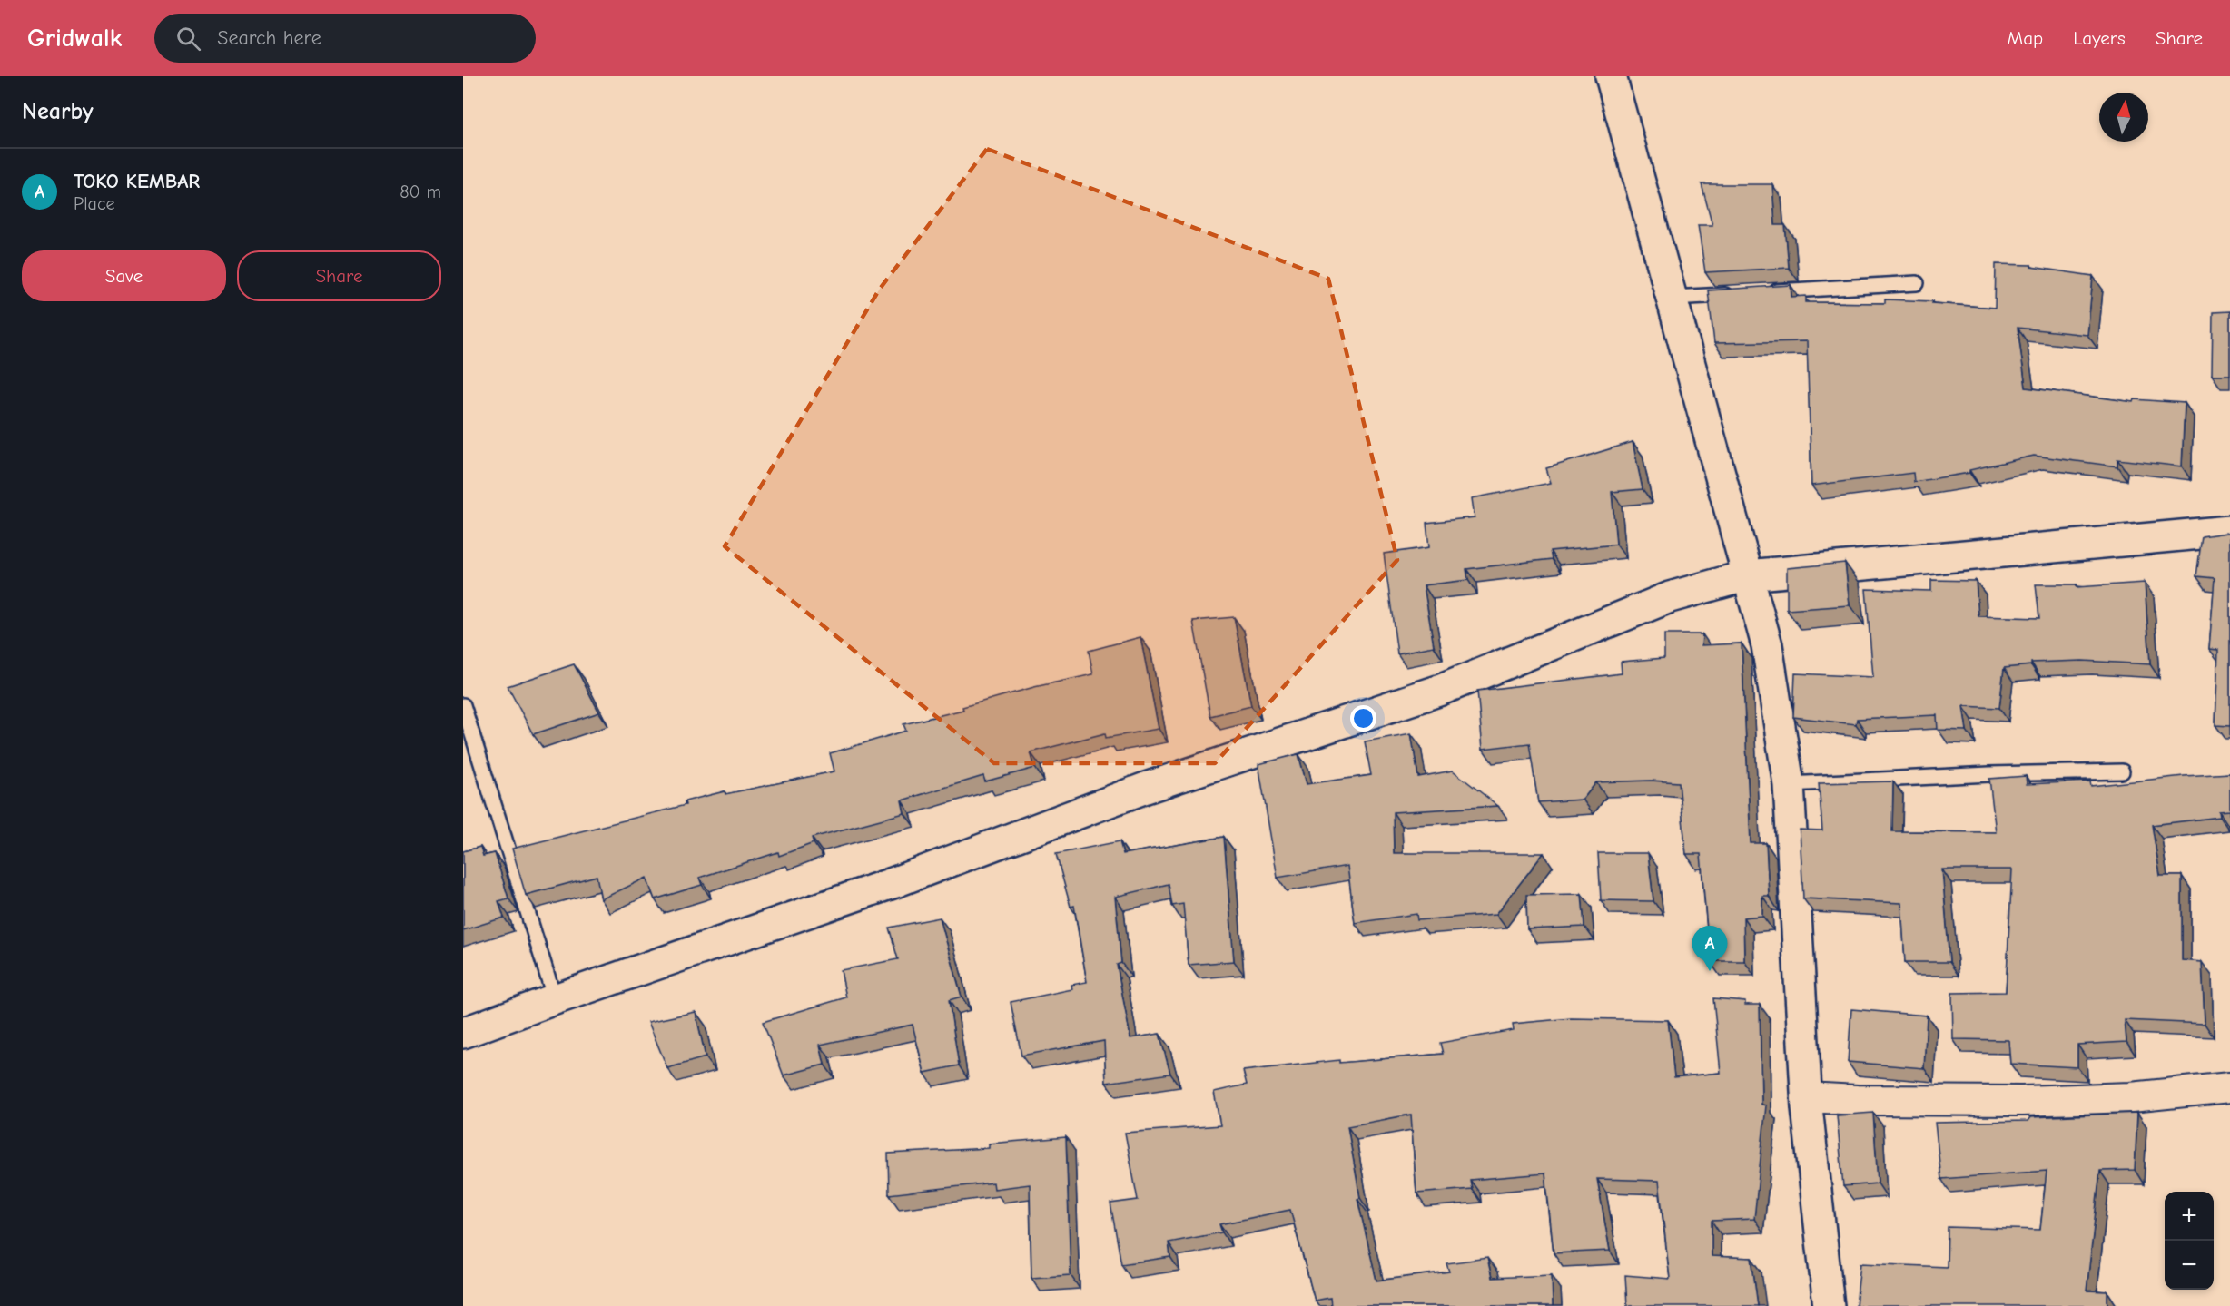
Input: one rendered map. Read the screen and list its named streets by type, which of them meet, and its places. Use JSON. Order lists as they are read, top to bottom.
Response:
{
  "north": "top",
  "page": {
    "header": "Gridwalk",
    "search": "Search here",
    "nav": ["Map", "Layers", "Share"],
    "heading": "Nearby",
    "list": [
      {
        "mark": "A",
        "name": "TOKO KEMBAR",
        "note": "Place",
        "value": "80 m"
      }
    ],
    "buttons": ["Save", "Share"],
    "pins": "A",
    "map_buttons": ["+", "−"]
  }
}
